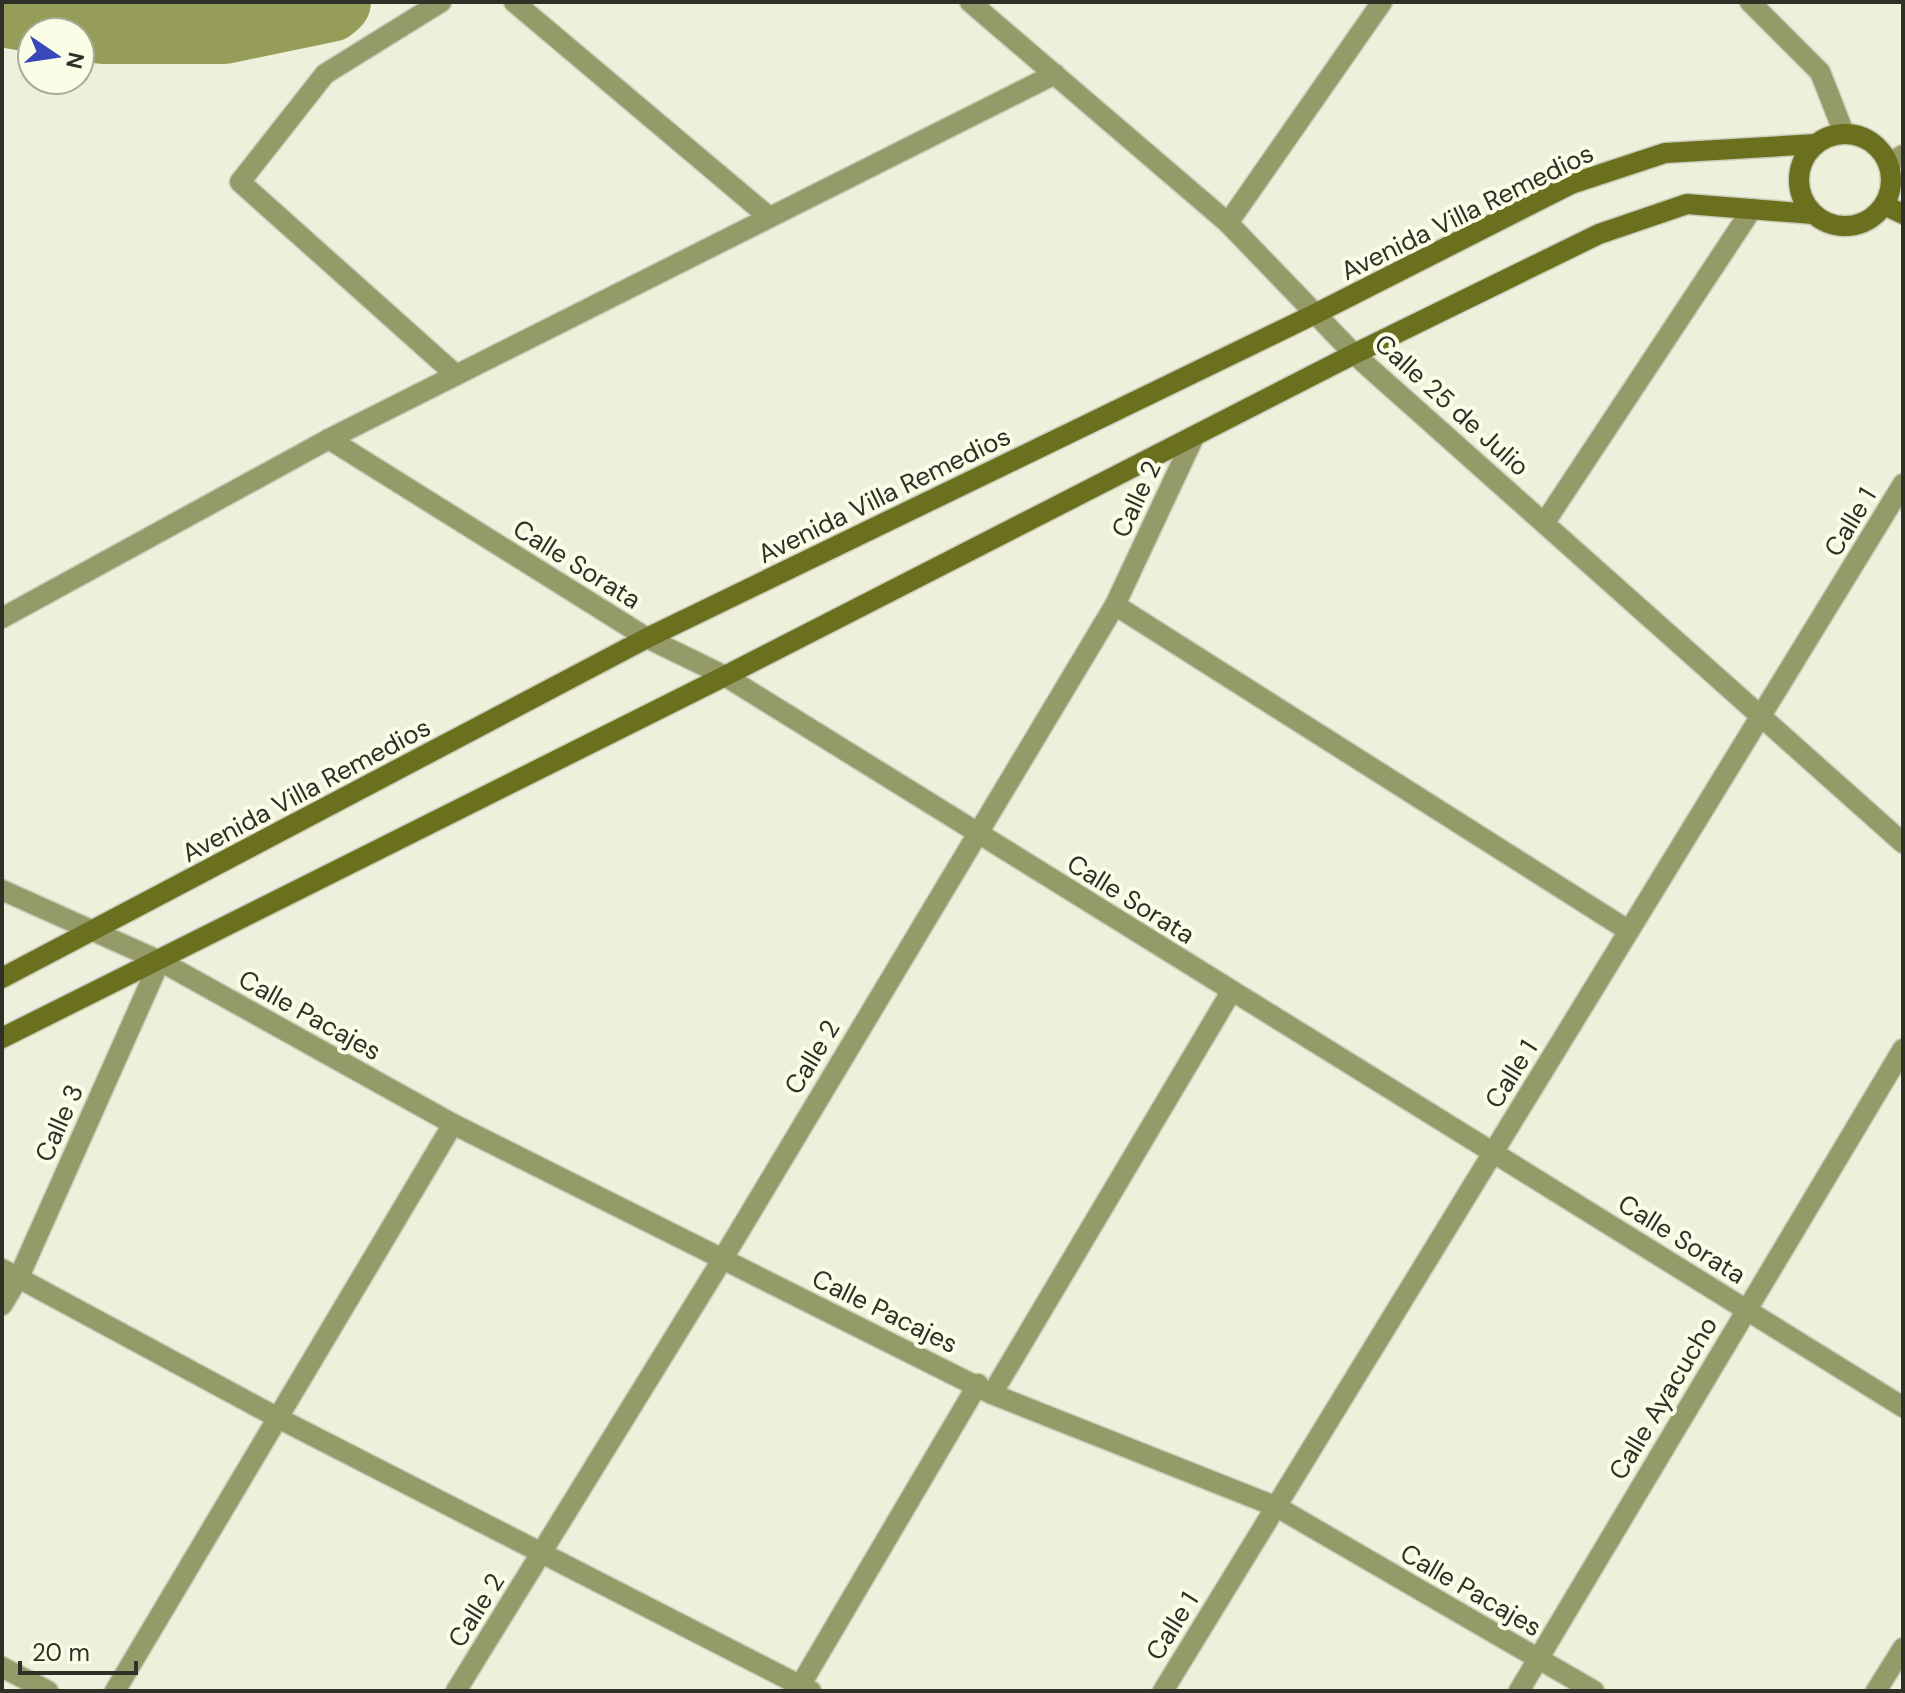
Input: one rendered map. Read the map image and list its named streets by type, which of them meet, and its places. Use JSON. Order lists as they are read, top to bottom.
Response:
{
  "streets": {
    "main road": ["Avenida Villa Remedios"],
    "street": [
      "Calle 25 de Julio",
      "Calle 2",
      "Calle 1",
      "Calle Sorata",
      "Calle Pacajes",
      "Calle 3",
      "Calle Ayacucho"
    ]
  },
  "crossings": [
    ["Avenida Villa Remedios", "Calle 25 de Julio"],
    ["Avenida Villa Remedios", "Calle Sorata"],
    ["Avenida Villa Remedios", "Calle Pacajes"],
    ["Calle 25 de Julio", "Calle 1"],
    ["Calle 2", "Calle Sorata"],
    ["Calle 2", "Calle Pacajes"],
    ["Calle 1", "Calle Sorata"],
    ["Calle 1", "Calle Pacajes"],
    ["Calle Sorata", "Calle Ayacucho"],
    ["Calle Pacajes", "Calle 3"],
    ["Calle Pacajes", "Calle Ayacucho"]
  ],
  "scale_bar": "20 m",
  "north": "right"
}
